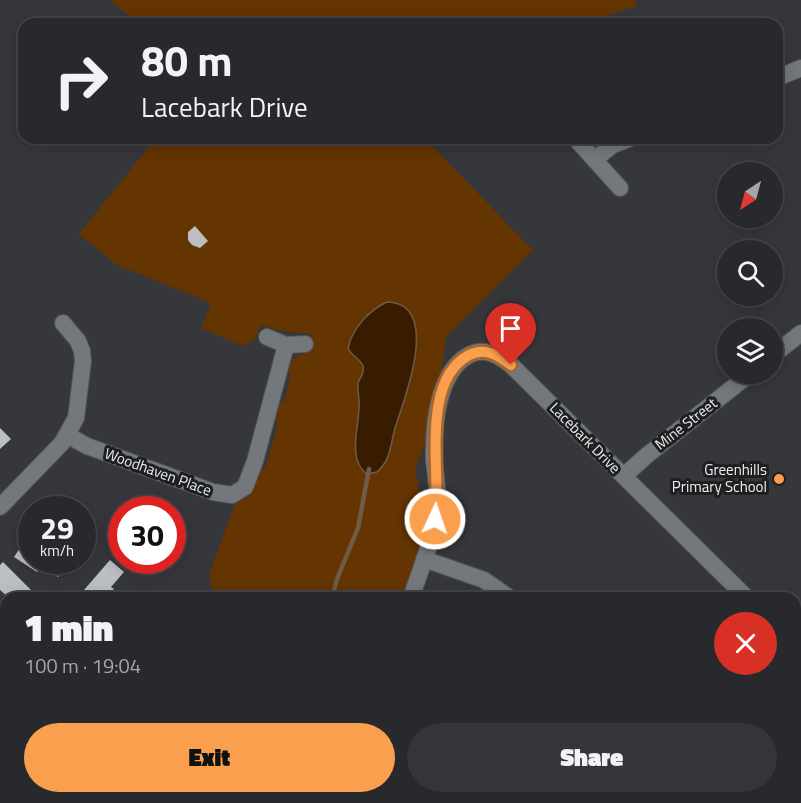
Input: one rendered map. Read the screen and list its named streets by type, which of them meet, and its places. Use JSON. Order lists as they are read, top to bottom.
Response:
{
  "streets": {
    "street": ["Mine Street", "Lacebark Drive", "Woodhaven Place"]
  },
  "crossings": [
    ["Mine Street", "Lacebark Drive"]
  ],
  "places": ["Greenhills Primary School"],
  "north": "bottom left",
  "page": {
    "turn": ["80 m", "Lacebark Drive"],
    "speed": "29 km/h",
    "limit": "30",
    "heading": ["1 min", "100 m · 19:04"],
    "buttons": ["Exit", "Share"]
  }
}
